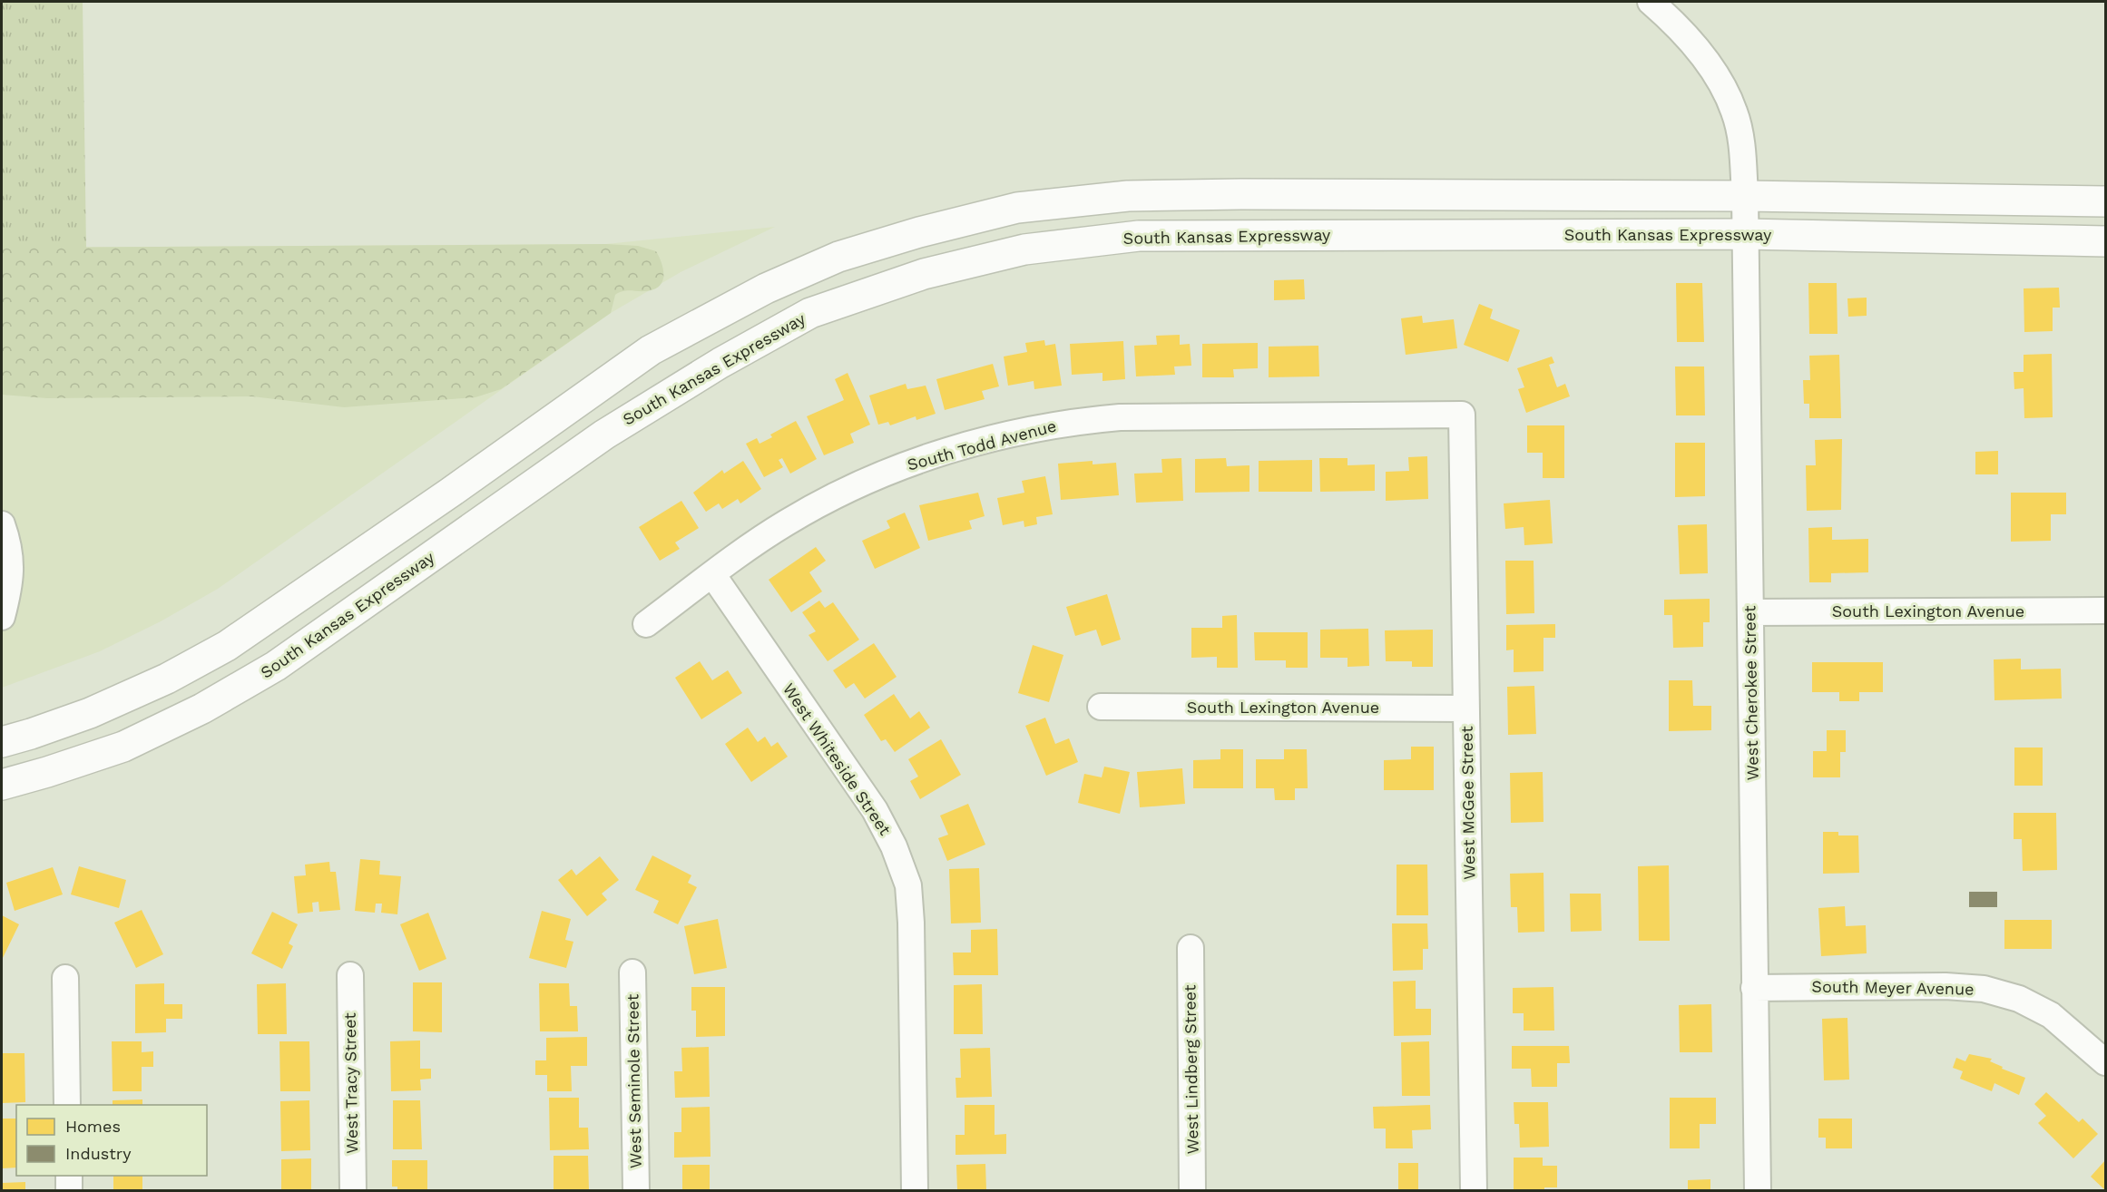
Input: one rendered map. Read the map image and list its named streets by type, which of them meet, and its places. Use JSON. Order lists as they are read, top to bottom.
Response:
{
  "streets": {
    "main road": ["South Kansas Expressway"],
    "street": [
      "South Todd Avenue",
      "South Lexington Avenue",
      "West Cherokee Street",
      "West Whiteside Street",
      "West McGee Street",
      "South Meyer Avenue",
      "West Lindberg Street",
      "West Seminole Street",
      "West Tracy Street"
    ]
  },
  "crossings": [
    ["South Kansas Expressway", "West Cherokee Street"],
    ["South Todd Avenue", "West Whiteside Street"],
    ["South Todd Avenue", "West McGee Street"],
    ["South Lexington Avenue", "West Cherokee Street"],
    ["South Lexington Avenue", "West McGee Street"],
    ["West Cherokee Street", "South Meyer Avenue"]
  ],
  "legend": ["Homes", "Industry"]
}
